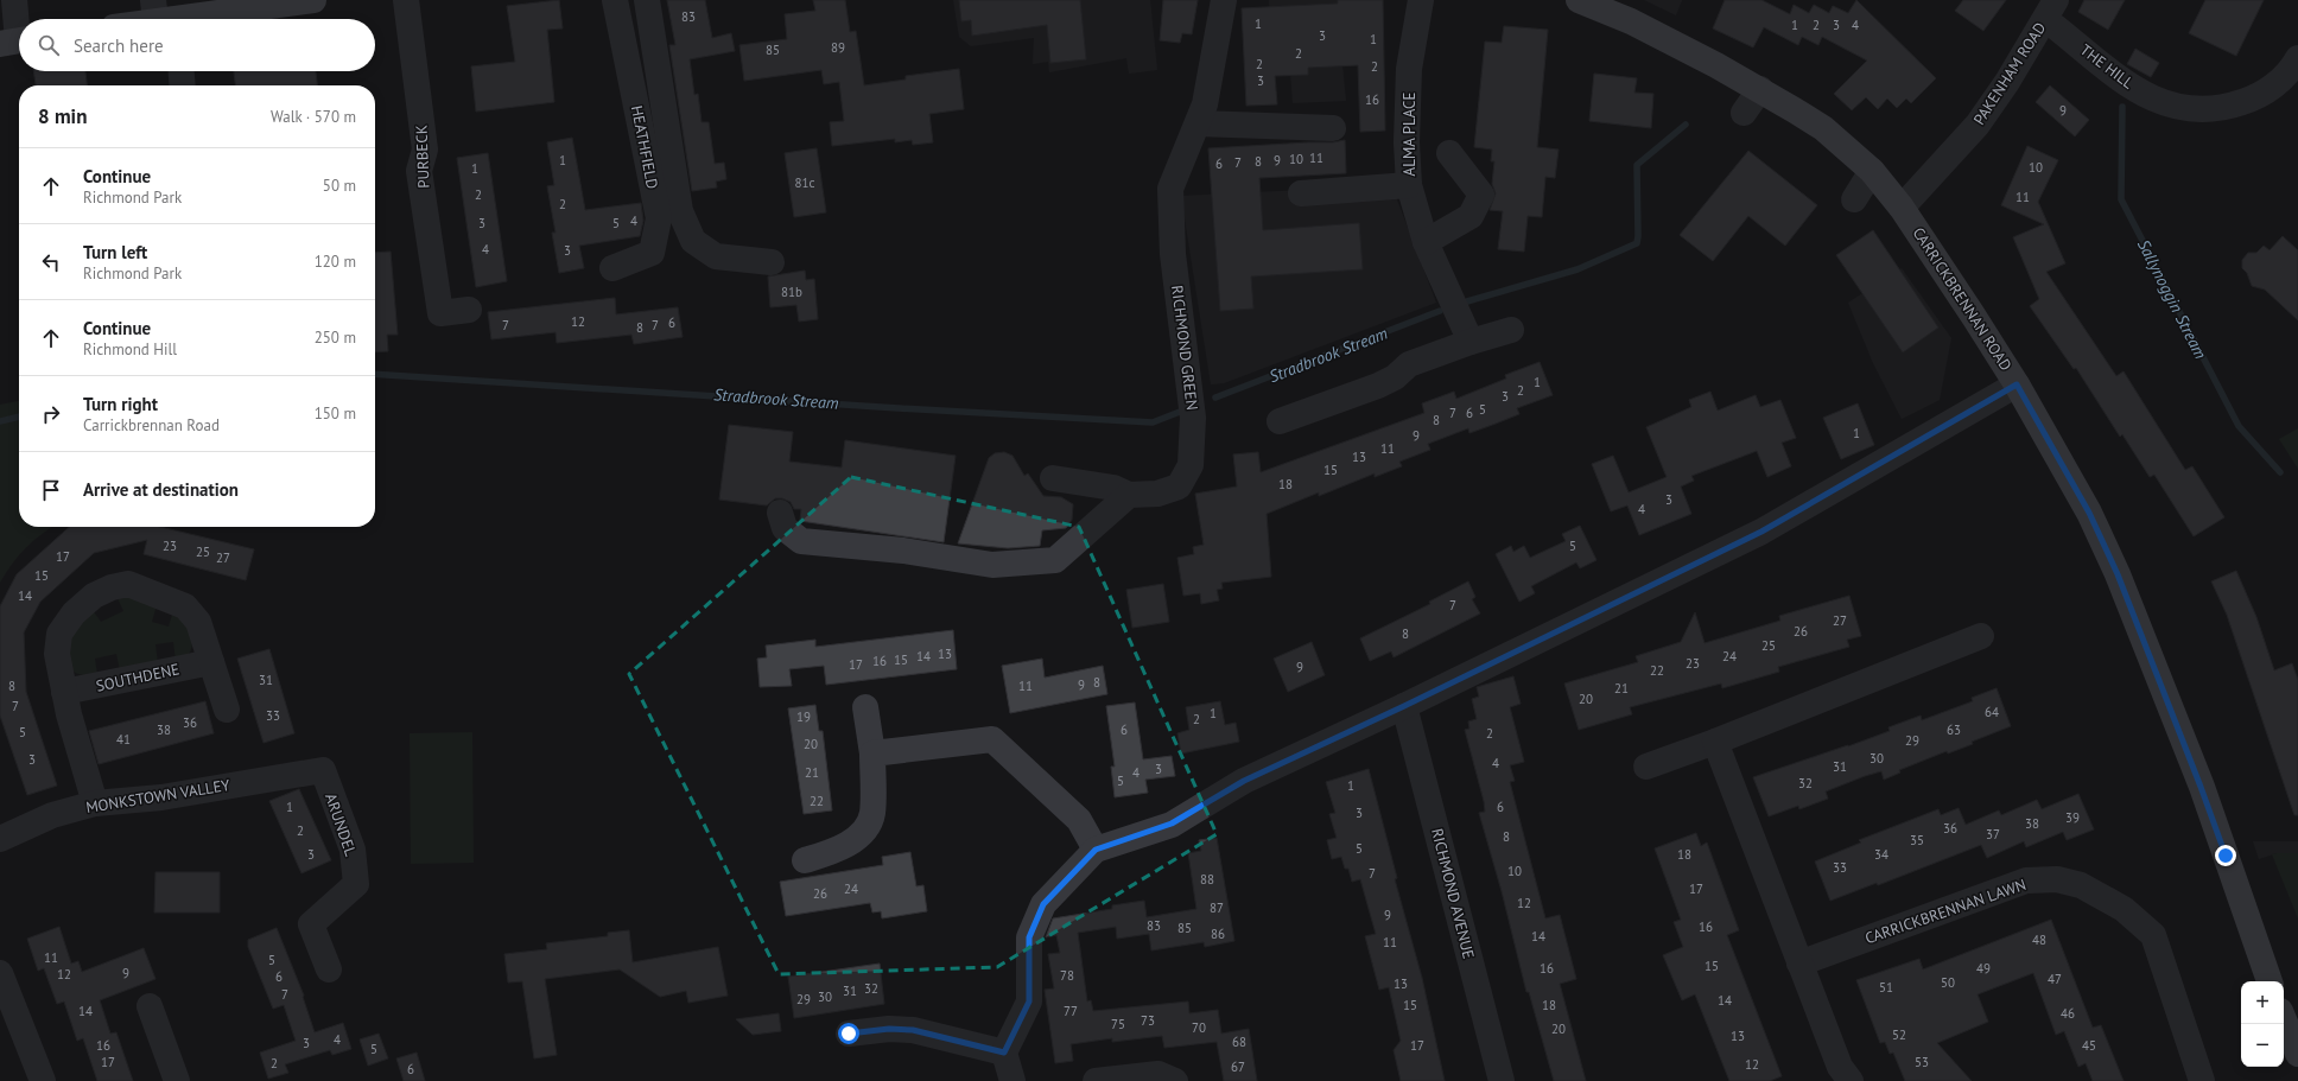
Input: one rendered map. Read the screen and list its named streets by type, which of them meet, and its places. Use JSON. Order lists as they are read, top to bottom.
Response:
{
  "streets": {
    "main road": ["CARRICKBRENNAN ROAD"],
    "street": [
      "THE HILL",
      "PAKENHAM ROAD",
      "ALMA PLACE",
      "HEATHFIELD",
      "PURBECK",
      "RICHMOND GREEN",
      "SOUTHDENE",
      "MONKSTOWN VALLEY",
      "ARUNDEL",
      "RICHMOND AVENUE",
      "CARRICKBRENNAN LAWN"
    ]
  },
  "crossings": [
    ["THE HILL", "PAKENHAM ROAD"],
    ["PAKENHAM ROAD", "CARRICKBRENNAN ROAD"],
    ["MONKSTOWN VALLEY", "ARUNDEL"]
  ],
  "water": ["Sallynoggin Stream", "Stradbrook Stream"],
  "house_numbers": [
    "83",
    "1",
    "1",
    "2",
    "3",
    "4",
    "3",
    "1",
    "89",
    "85",
    "2",
    "2",
    "2",
    "3",
    "16",
    "9",
    "11",
    "10",
    "1",
    "9",
    "8",
    "7",
    "6",
    "10",
    "1",
    "81c",
    "2",
    "11",
    "2",
    "4",
    "3",
    "5",
    "4",
    "3",
    "81b",
    "12",
    "6",
    "7",
    "7",
    "8",
    "1",
    "2",
    "3",
    "5",
    "7",
    "6",
    "8",
    "1",
    "9",
    "11",
    "13",
    "15",
    "18",
    "3",
    "4",
    "23",
    "5",
    "25",
    "17",
    "27",
    "15",
    "14",
    "7",
    "27",
    "26",
    "8",
    "25",
    "13",
    "14",
    "24",
    "15",
    "16",
    "23",
    "17",
    "9",
    "22",
    "31",
    "8",
    "9",
    "8",
    "11",
    "21",
    "20",
    "7",
    "64",
    "1",
    "33",
    "19",
    "2",
    "36",
    "38",
    "6",
    "63",
    "5",
    "2",
    "41",
    "29",
    "20",
    "30",
    "3",
    "4",
    "31",
    "3",
    "21",
    "4",
    "5",
    "32",
    "1",
    "22",
    "1",
    "6",
    "3",
    "39",
    "38",
    "36",
    "2",
    "37",
    "8",
    "35",
    "5",
    "3",
    "18",
    "34",
    "33",
    "10",
    "7",
    "88",
    "24",
    "17",
    "26",
    "12",
    "87",
    "9",
    "83",
    "16",
    "85",
    "86",
    "14",
    "48",
    "11",
    "11",
    "5",
    "15",
    "16",
    "49",
    "9",
    "12",
    "78",
    "6",
    "47",
    "50",
    "13",
    "51",
    "32",
    "31",
    "7",
    "30",
    "29",
    "14",
    "15",
    "18",
    "14",
    "77",
    "46",
    "73",
    "75",
    "70",
    "20",
    "52",
    "13",
    "4",
    "68",
    "3",
    "16",
    "17",
    "45",
    "5",
    "17",
    "53",
    "2",
    "12",
    "67",
    "6"
  ],
  "page": {
    "search": "Search here",
    "heading": ["8 min", "Walk · 570 m"],
    "list": [
      ["Continue", "Richmond Park", "50 m"],
      ["Turn left", "Richmond Park", "120 m"],
      ["Continue", "Richmond Hill", "250 m"],
      ["Turn right", "Carrickbrennan Road", "150 m"],
      "Arrive at destination"
    ],
    "map_buttons": ["+", "−"]
  }
}
